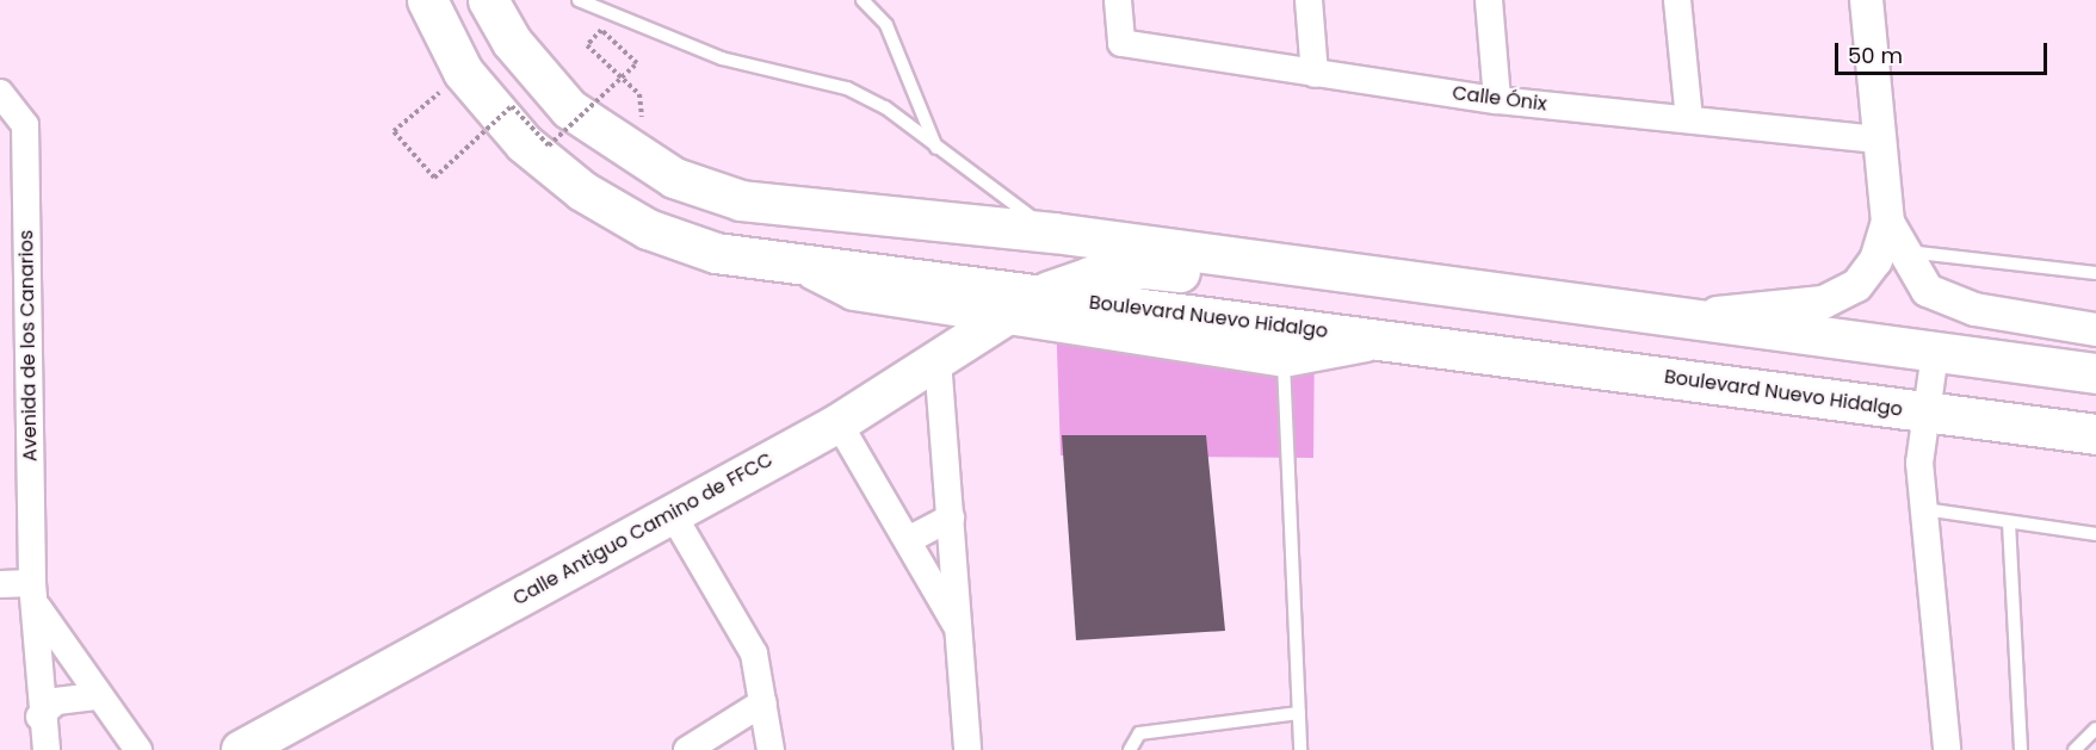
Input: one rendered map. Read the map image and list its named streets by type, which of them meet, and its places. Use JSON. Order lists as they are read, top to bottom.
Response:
{
  "streets": {
    "main road": ["Boulevard Nuevo Hidalgo", "Calle Antiguo Camino de FFCC"],
    "street": ["Calle Ónix", "Avenida de los Canarios"]
  },
  "crossings": [
    ["Boulevard Nuevo Hidalgo", "Calle Antiguo Camino de FFCC"]
  ],
  "scale_bar": "50 m"
}
